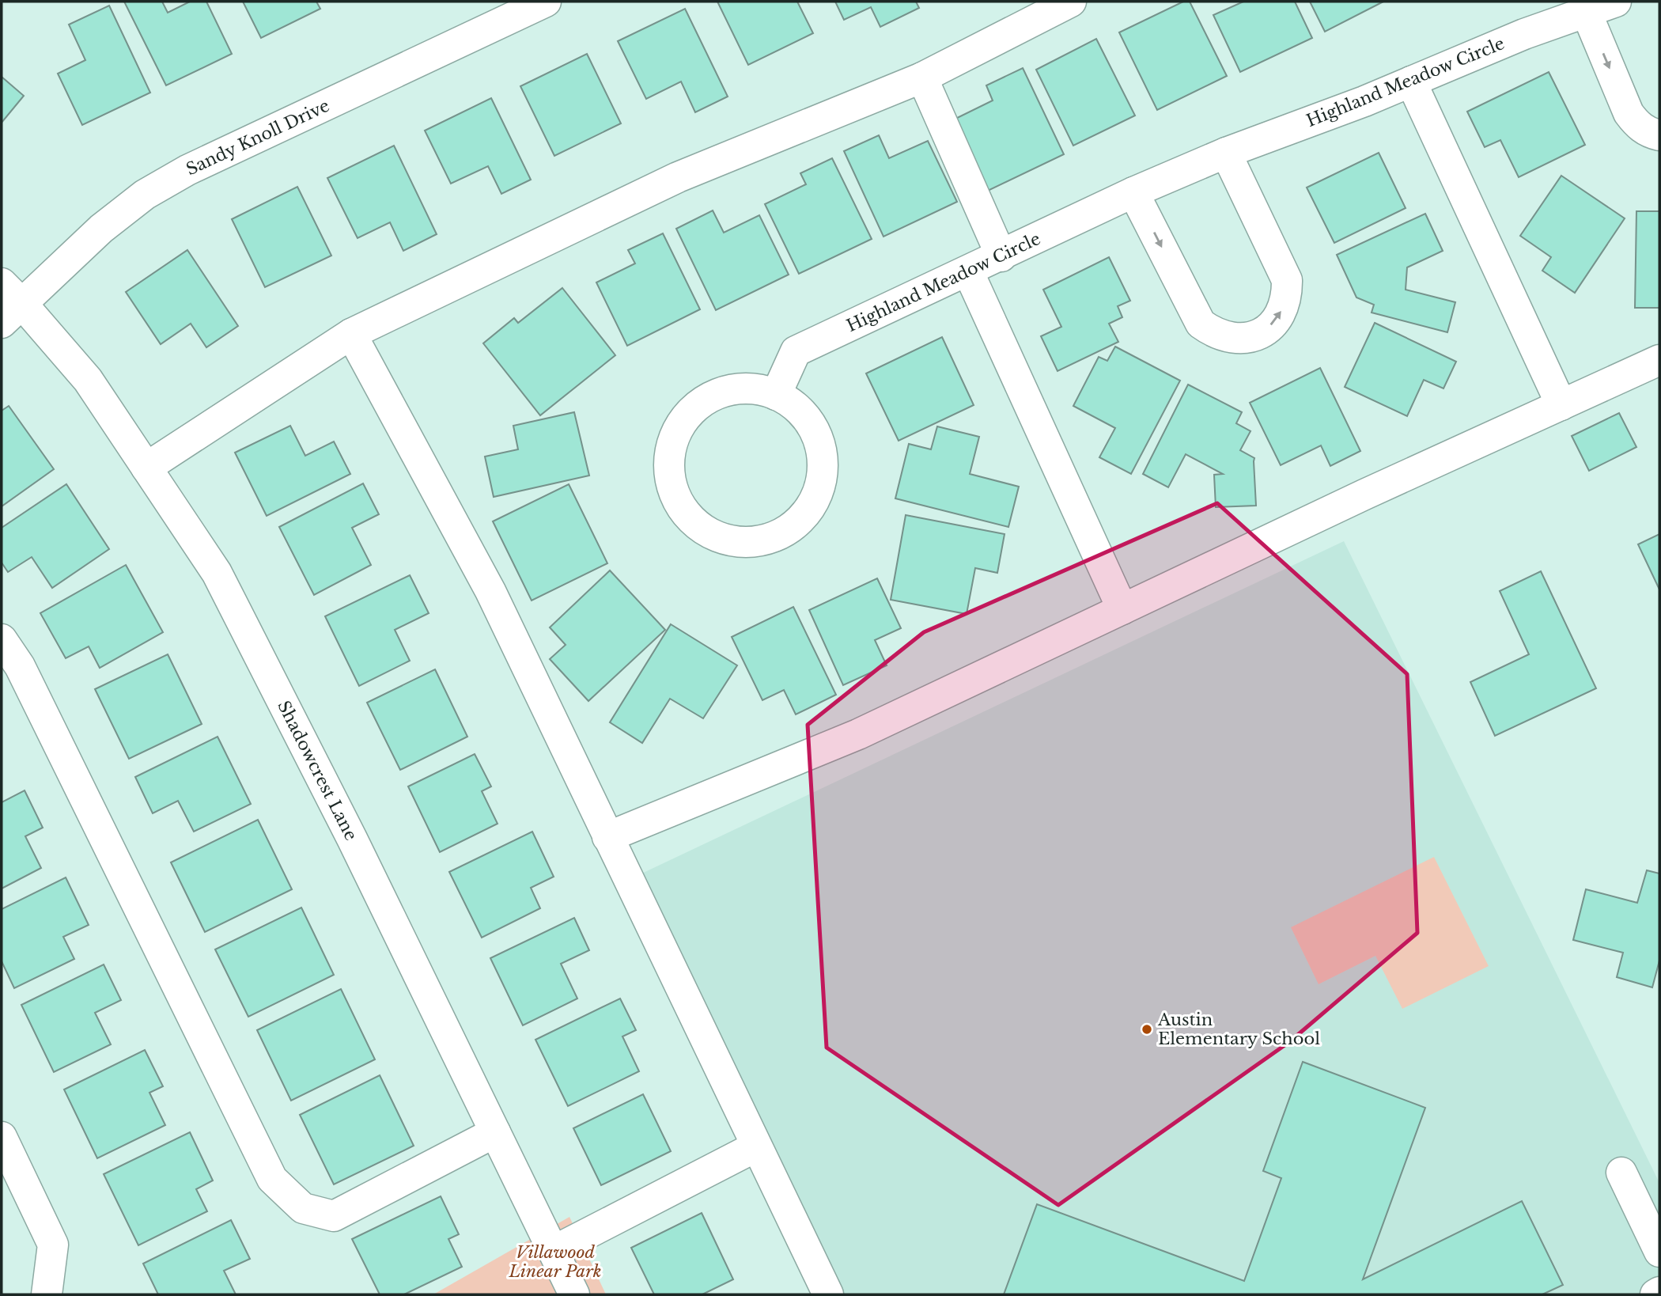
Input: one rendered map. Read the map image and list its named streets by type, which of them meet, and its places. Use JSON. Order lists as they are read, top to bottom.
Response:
{
  "streets": {
    "street": ["Highland Meadow Circle", "Sandy Knoll Drive", "Shadowcrest Lane"]
  },
  "crossings": [
    ["Sandy Knoll Drive", "Shadowcrest Lane"]
  ],
  "parks": ["Villawood Linear Park"],
  "places": ["Austin Elementary School"]
}
